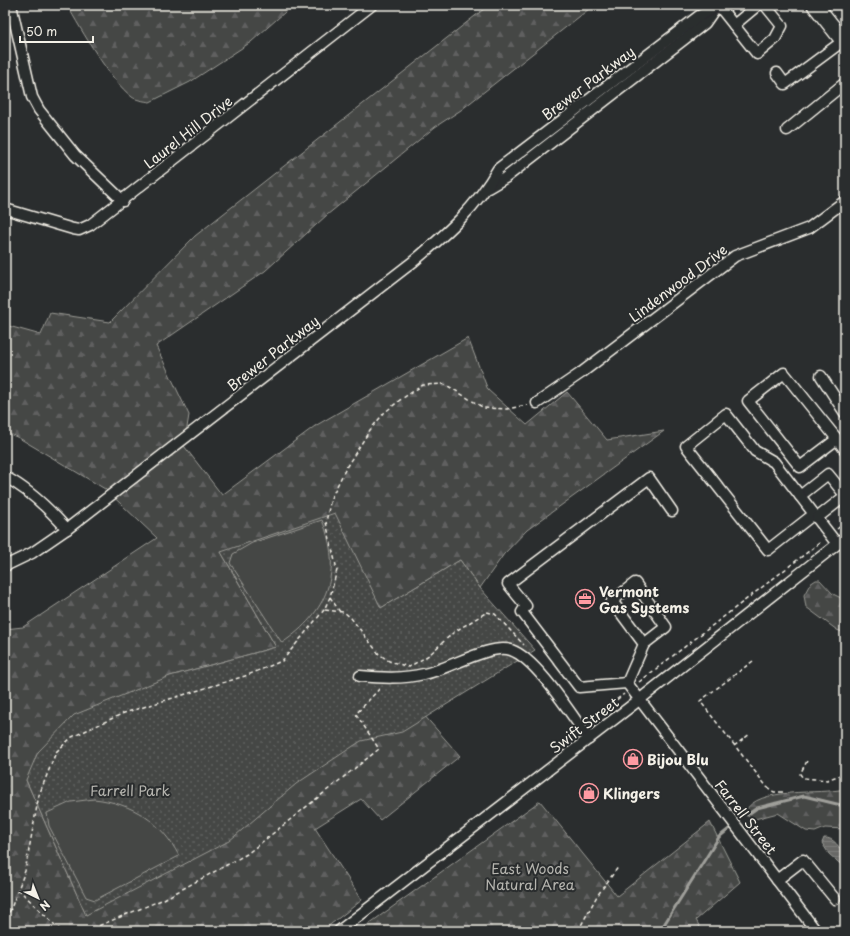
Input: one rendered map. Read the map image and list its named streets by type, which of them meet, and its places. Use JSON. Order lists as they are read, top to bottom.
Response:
{
  "streets": {
    "street": [
      "Brewer Parkway",
      "Laurel Hill Drive",
      "Lindenwood Drive",
      "Swift Street",
      "Farrell Street"
    ]
  },
  "crossings": [
    ["Swift Street", "Farrell Street"]
  ],
  "parks": ["Farrell Park", "East Woods Natural Area"],
  "places": {
    "office": ["Vermont Gas Systems"],
    "shop": ["Bijou Blu", "Klingers"]
  },
  "scale_bar": "50 m",
  "north": "bottom right"
}
